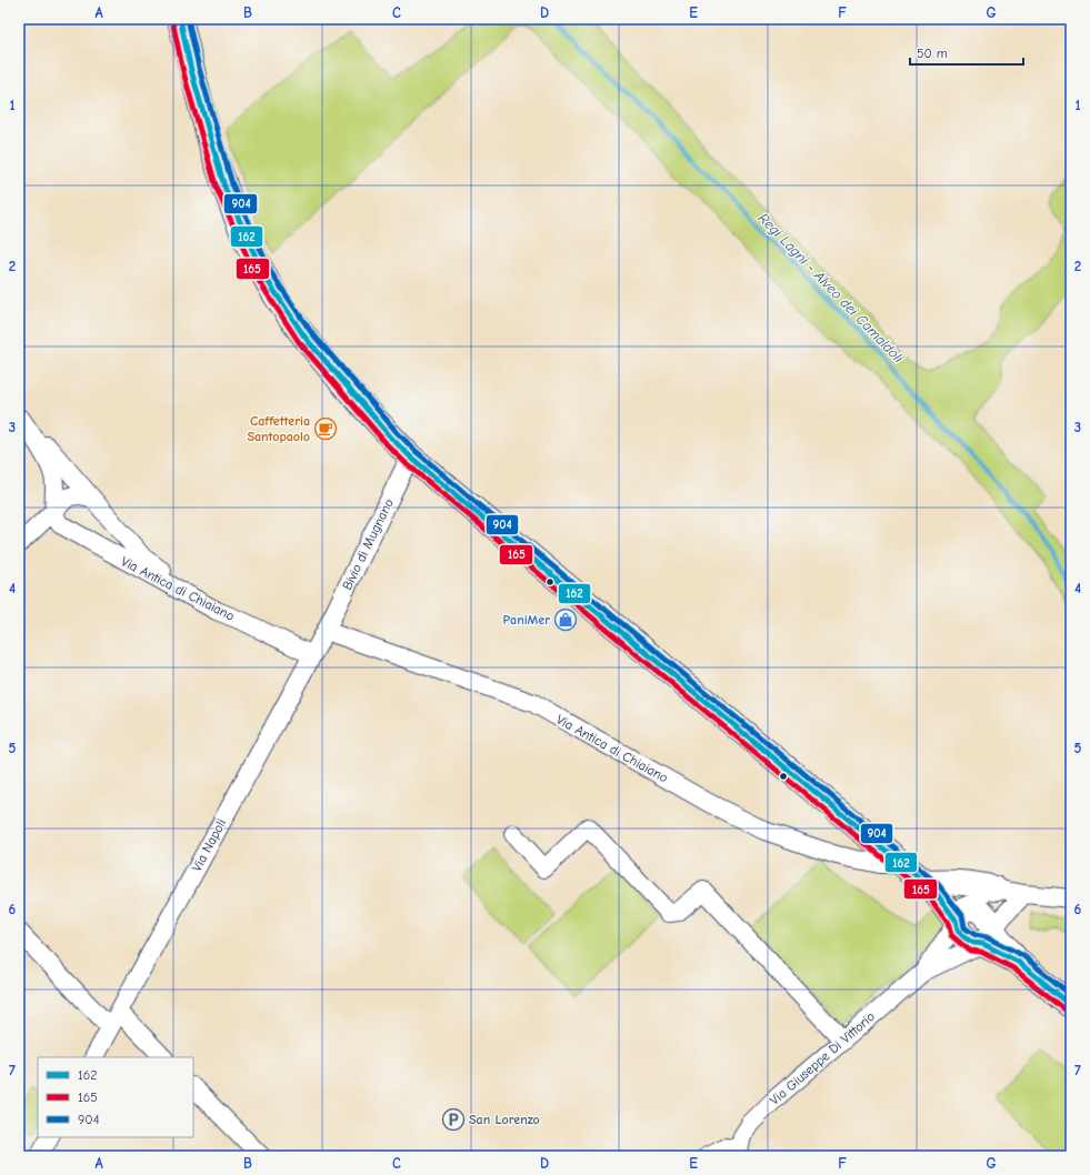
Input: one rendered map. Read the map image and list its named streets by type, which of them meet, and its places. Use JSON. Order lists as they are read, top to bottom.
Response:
{
  "streets": {
    "street": [
      "Bivio di Mugnano",
      "Via Antica di Chiaiano",
      "Via Napoli",
      "Via Giuseppe Di Vittorio"
    ]
  },
  "crossings": [
    ["Bivio di Mugnano", "Via Antica di Chiaiano"],
    ["Bivio di Mugnano", "Via Napoli"],
    ["Via Antica di Chiaiano", "Via Napoli"]
  ],
  "water": ["Regi Lagni - Alveo dei Camaldoli"],
  "places": {
    "cafe": ["Caffetteria Santopaolo"],
    "shop": ["PaniMer"],
    "parking": ["San Lorenzo"]
  },
  "lines": ["transit line 162", "transit line 904", "transit line 165"],
  "legend": ["162", "165", "904"],
  "scale_bar": "50 m",
  "grid": {
    "columns": [
      "A",
      "B",
      "C",
      "D",
      "E",
      "F",
      "G"
    ],
    "rows": [
      "1",
      "2",
      "3",
      "4",
      "5",
      "6",
      "7"
    ]
  }
}
